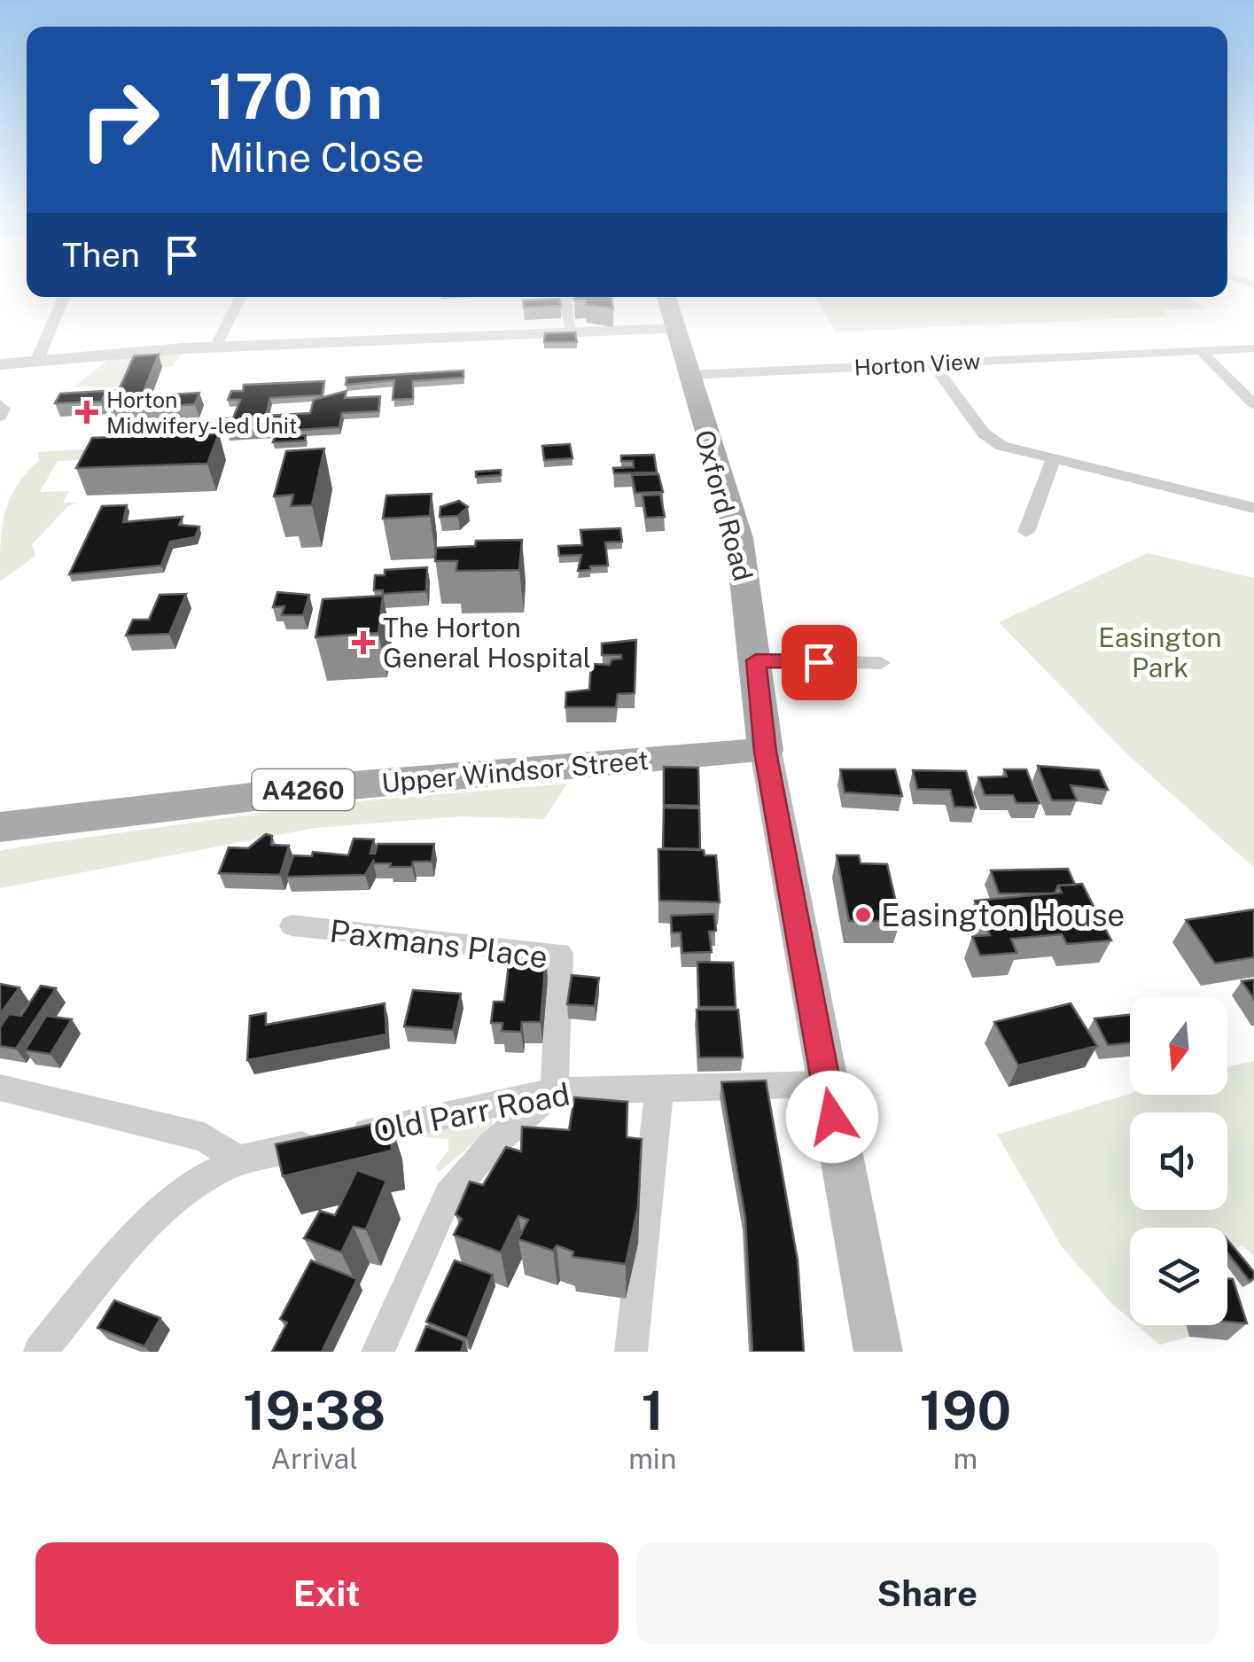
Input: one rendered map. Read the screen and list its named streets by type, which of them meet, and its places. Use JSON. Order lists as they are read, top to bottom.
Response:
{
  "streets": {
    "main road": ["Oxford Road", "Upper Windsor Street", "A4260"],
    "street": ["Horton View", "Paxmans Place", "Old Parr Road"]
  },
  "crossings": [
    ["Horton View", "Oxford Road"],
    ["Oxford Road", "Upper Windsor Street"],
    ["Oxford Road", "Old Parr Road"],
    ["Paxmans Place", "Old Parr Road"]
  ],
  "parks": ["Easington Park"],
  "places": {
    "health": ["Horton Midwifery-led Unit", "The Horton General Hospital"],
    "other": ["Easington House"]
  },
  "north": "bottom",
  "page": {
    "turn": ["170 m", "Milne Close"],
    "then": "Then",
    "eta": [
      "19:38",
      "Arrival",
      "1",
      "min",
      "190",
      "m"
    ],
    "buttons": ["Exit", "Share"]
  }
}
